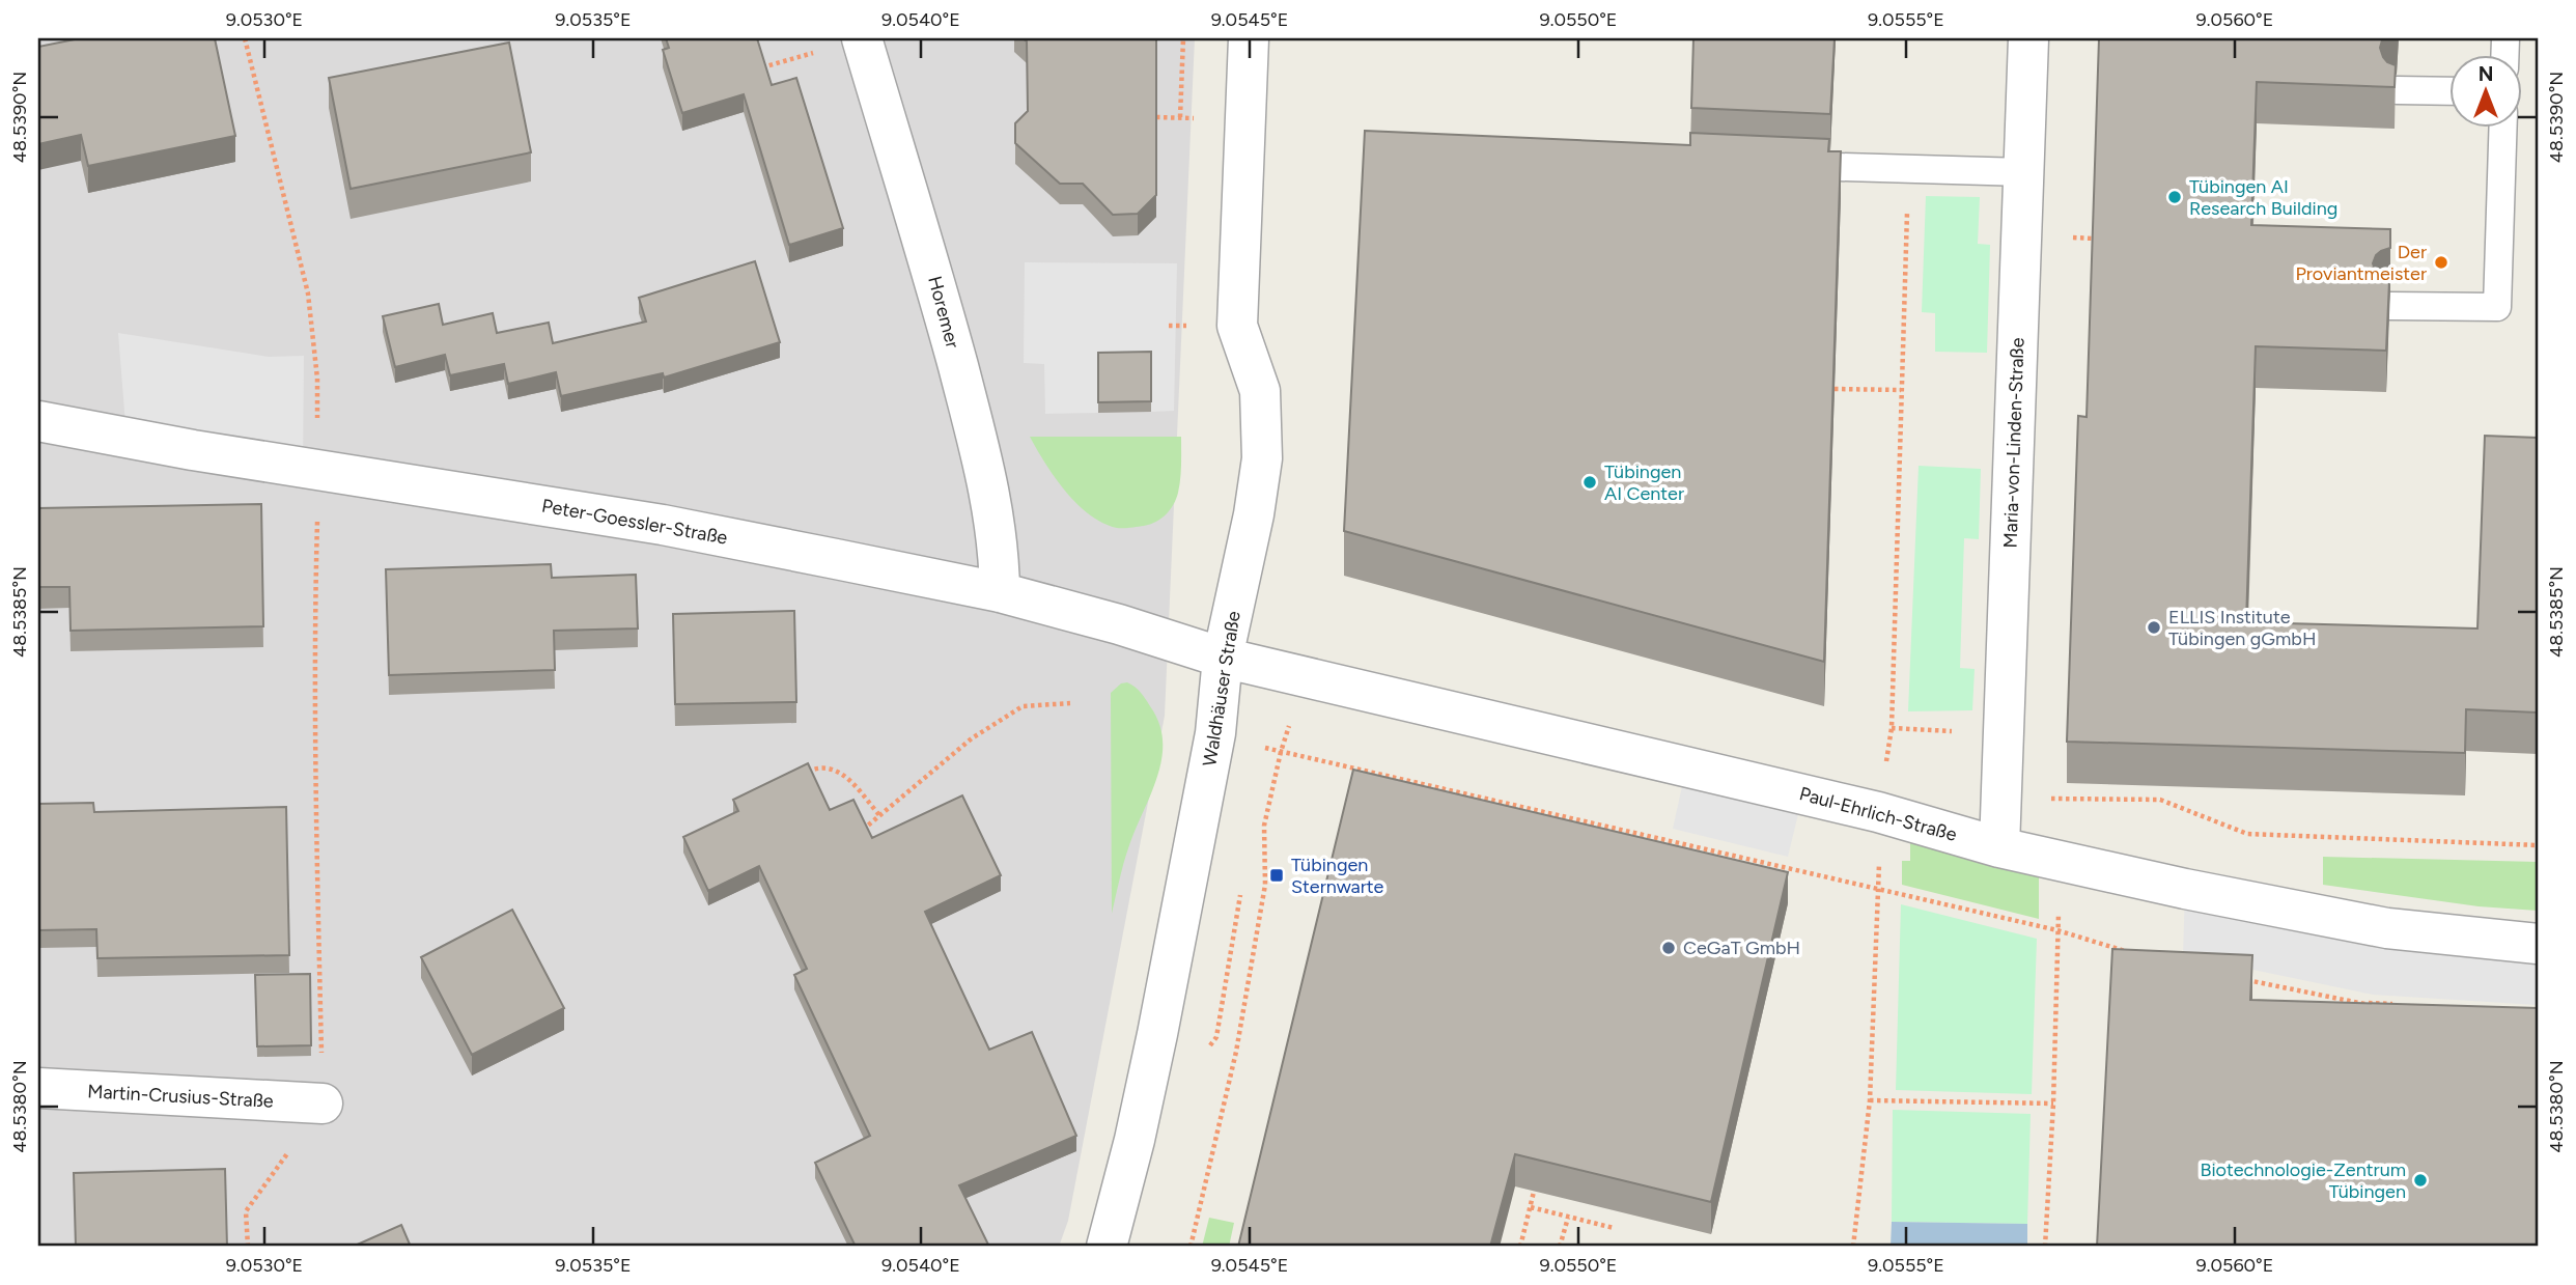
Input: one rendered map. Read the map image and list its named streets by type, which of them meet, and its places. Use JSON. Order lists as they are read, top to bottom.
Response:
{
  "streets": {
    "street": [
      "Horemer",
      "Maria-von-Linden-Straße",
      "Peter-Goessler-Straße",
      "Waldhäuser Straße",
      "Paul-Ehrlich-Straße",
      "Martin-Crusius-Straße"
    ]
  },
  "crossings": [
    ["Horemer", "Peter-Goessler-Straße"],
    ["Maria-von-Linden-Straße", "Paul-Ehrlich-Straße"],
    ["Peter-Goessler-Straße", "Waldhäuser Straße"],
    ["Peter-Goessler-Straße", "Paul-Ehrlich-Straße"],
    ["Waldhäuser Straße", "Paul-Ehrlich-Straße"]
  ],
  "places": {
    "other": [
      "Tübingen AI Research Building",
      "Der Proviantmeister",
      "Tübingen AI Center",
      "ELLIS Institute Tübingen gGmbH",
      "CeGaT GmbH",
      "Biotechnologie-Zentrum Tübingen"
    ],
    "transit": ["Tübingen Sternwarte"]
  },
  "north": "top",
  "coordinates": [
    "9.0530°E",
    "9.0535°E",
    "9.0540°E",
    "9.0545°E",
    "9.0550°E",
    "9.0555°E",
    "9.0560°E",
    "48.5390°N",
    "48.5385°N",
    "48.5380°N"
  ]
}
